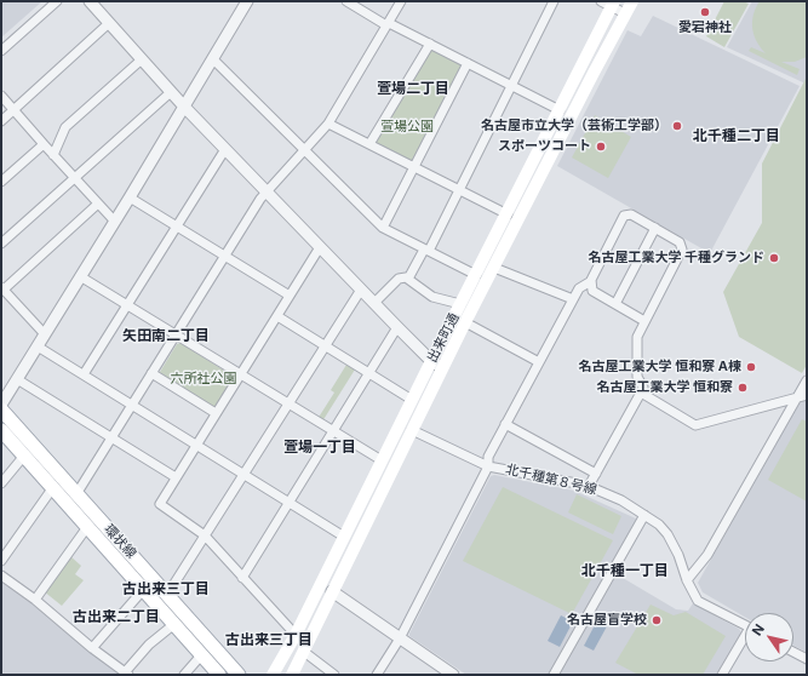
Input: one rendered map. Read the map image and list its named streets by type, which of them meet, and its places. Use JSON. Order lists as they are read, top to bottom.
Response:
{
  "streets": {
    "main road": ["出来町通", "環状線"],
    "street": ["北千種第８号線"]
  },
  "crossings": [
    ["出来町通", "北千種第８号線"]
  ],
  "districts": [
    "萱場二丁目",
    "北千種二丁目",
    "矢田南二丁目",
    "萱場一丁目",
    "北千種一丁目",
    "古出来三丁目",
    "古出来二丁目",
    "古出来三丁目"
  ],
  "parks": ["萱場公園", "六所社公園"],
  "places": [
    "愛宕神社",
    "名古屋市立大学（芸術工学部）",
    "スポーツコート",
    "名古屋工業大学 千種グランド",
    "名古屋工業大学 恒和寮 A棟",
    "名古屋工業大学 恒和寮",
    "名古屋盲学校"
  ],
  "north": "top left"
}
